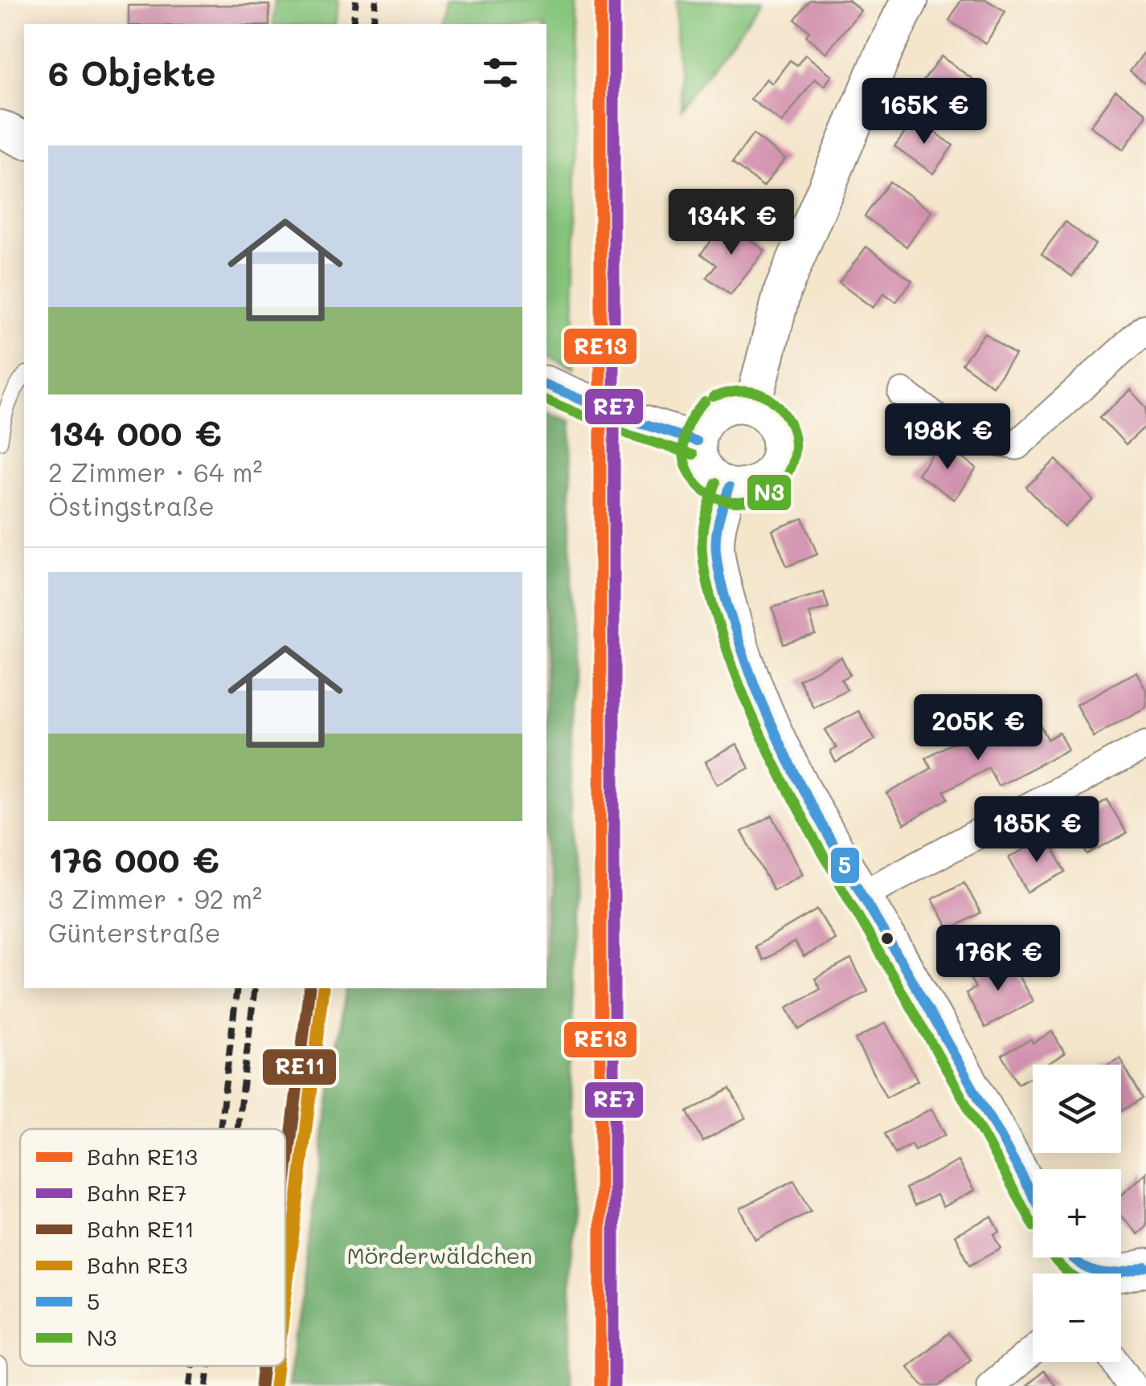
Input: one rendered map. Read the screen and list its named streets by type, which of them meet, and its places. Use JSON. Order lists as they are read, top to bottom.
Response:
{
  "parks": ["Mörderwäldchen"],
  "lines": [
    "rail line RE13",
    "rail line RE7",
    "transit line 5",
    "transit line N3",
    "rail line RE11",
    "rail line RE3"
  ],
  "legend": [
    "Bahn RE13",
    "Bahn RE7",
    "Bahn RE11",
    "Bahn RE3",
    "5",
    "N3"
  ],
  "page": {
    "heading": "6 Objekte",
    "price": [
      "165K €",
      "134K €",
      "198K €",
      "205K €",
      "185K €",
      "176K €"
    ],
    "list": [
      {
        "name": "134 000 €",
        "note": "2 Zimmer · 64 m² · Östingstraße"
      },
      {
        "name": "176 000 €",
        "note": "3 Zimmer · 92 m² · Günterstraße"
      }
    ],
    "map_buttons": ["+", "−"]
  }
}
